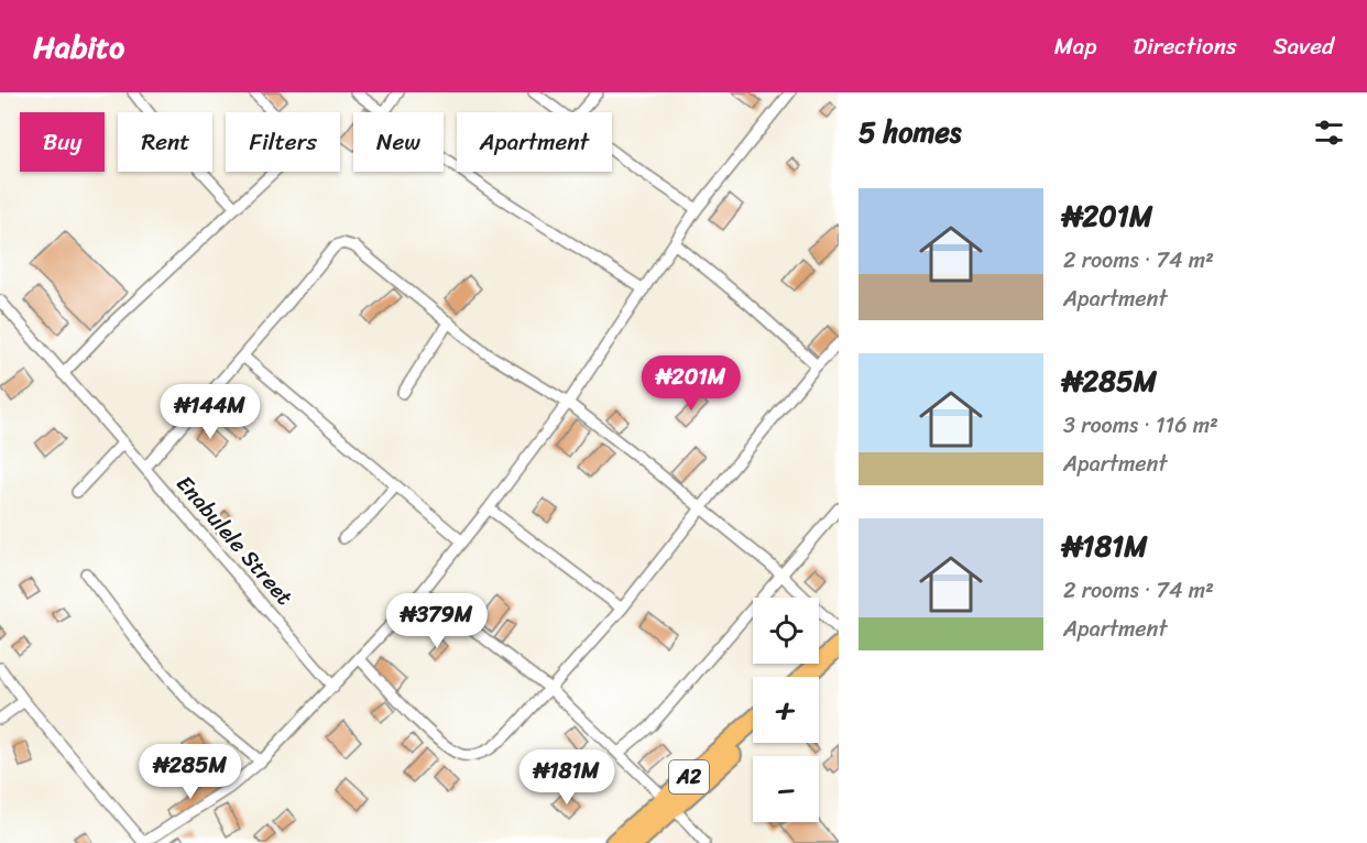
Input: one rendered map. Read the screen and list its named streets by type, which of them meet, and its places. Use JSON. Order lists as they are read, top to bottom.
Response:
{
  "streets": {
    "highway": ["A2"],
    "street": ["Enabulele Street"]
  },
  "page": {
    "header": "Habito",
    "nav": ["Map", "Directions", "Saved"],
    "heading": "5 homes",
    "chip": [
      "Buy",
      "Rent",
      "Filters",
      "New",
      "Apartment"
    ],
    "list": [
      {
        "name": "₦201M",
        "note": "2 rooms · 74 m² · Apartment"
      },
      {
        "name": "₦285M",
        "note": "3 rooms · 116 m² · Apartment"
      },
      {
        "name": "₦181M",
        "note": "2 rooms · 74 m² · Apartment"
      }
    ],
    "price": [
      "₦201M",
      "₦144M",
      "₦379M",
      "₦285M",
      "₦181M"
    ],
    "map_buttons": ["+", "−"]
  }
}
